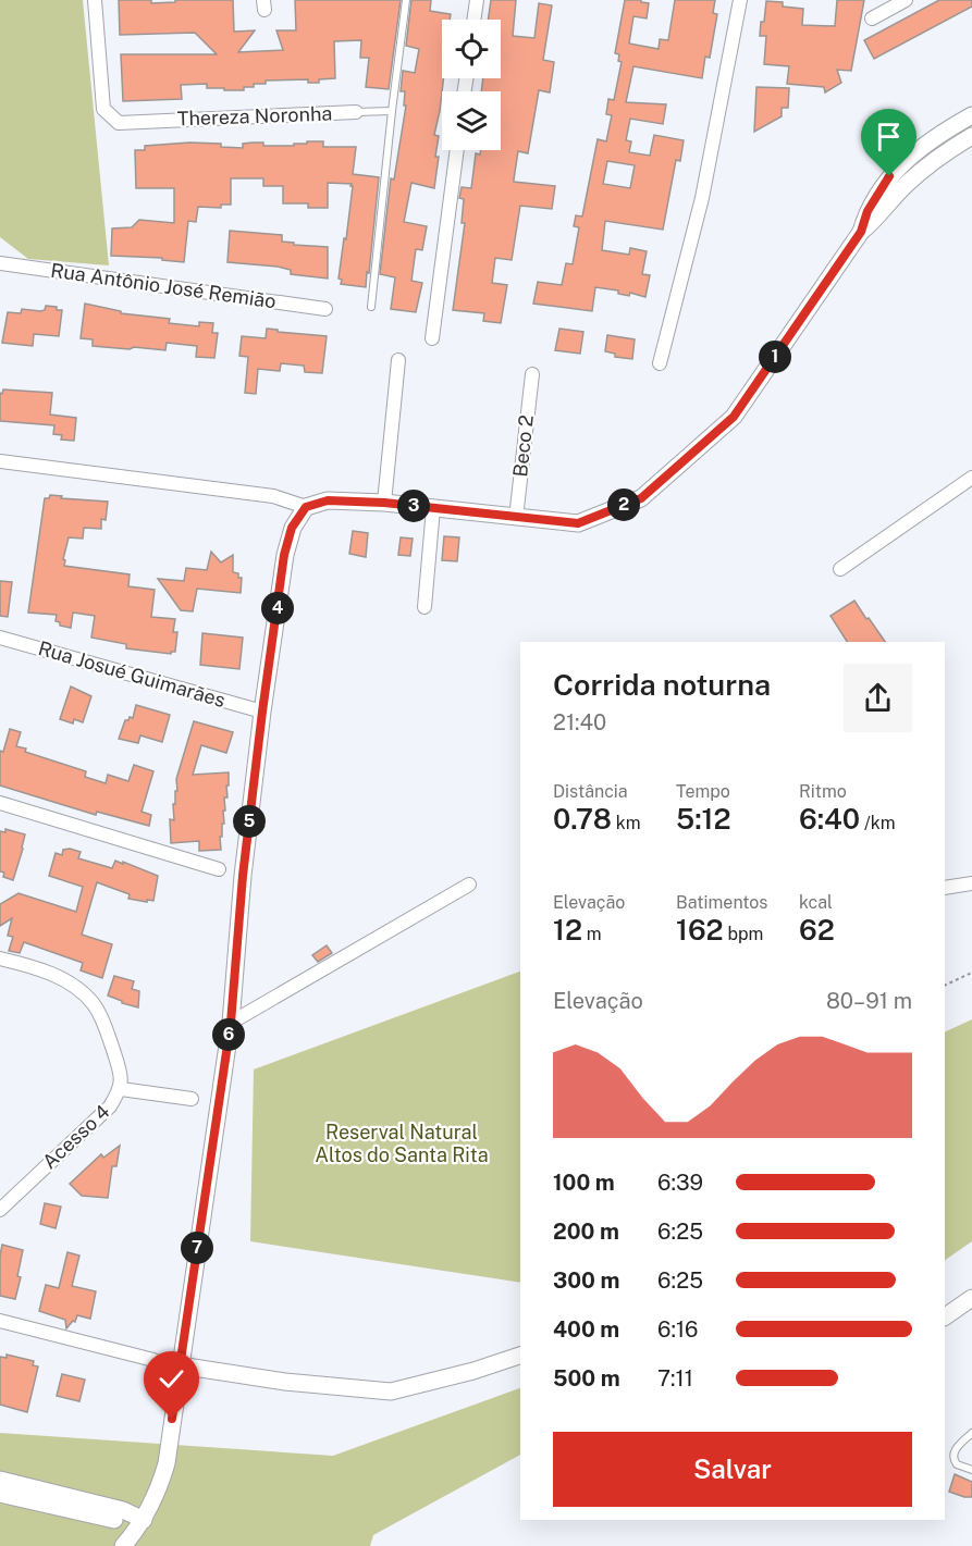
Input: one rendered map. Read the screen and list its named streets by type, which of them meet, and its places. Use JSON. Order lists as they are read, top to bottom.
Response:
{
  "streets": {
    "street": [
      "Thereza Noronha",
      "Rua Antônio José Remião",
      "Beco 2",
      "Rua Josué Guimarães",
      "Acesso 4"
    ]
  },
  "parks": ["Reserval Natural Altos do Santa Rita"],
  "page": {
    "pins": [
      "1",
      "2",
      "3",
      "4",
      "5",
      "6",
      "7"
    ],
    "heading": ["Corrida noturna", "21:40"],
    "stats": [
      ["Distância", "0.78 km"],
      ["Tempo", "5:12"],
      ["Ritmo", "6:40 /km"],
      ["Elevação", "12 m"],
      ["Batimentos", "162 bpm"],
      ["kcal", "62"]
    ],
    "chart": ["Elevação", "80–91 m"],
    "list": [
      {
        "name": "100 m",
        "note": "6:39"
      },
      {
        "name": "200 m",
        "note": "6:25"
      },
      {
        "name": "300 m",
        "note": "6:25"
      },
      {
        "name": "400 m",
        "note": "6:16"
      },
      {
        "name": "500 m",
        "note": "7:11"
      }
    ],
    "buttons": "Salvar"
  }
}
